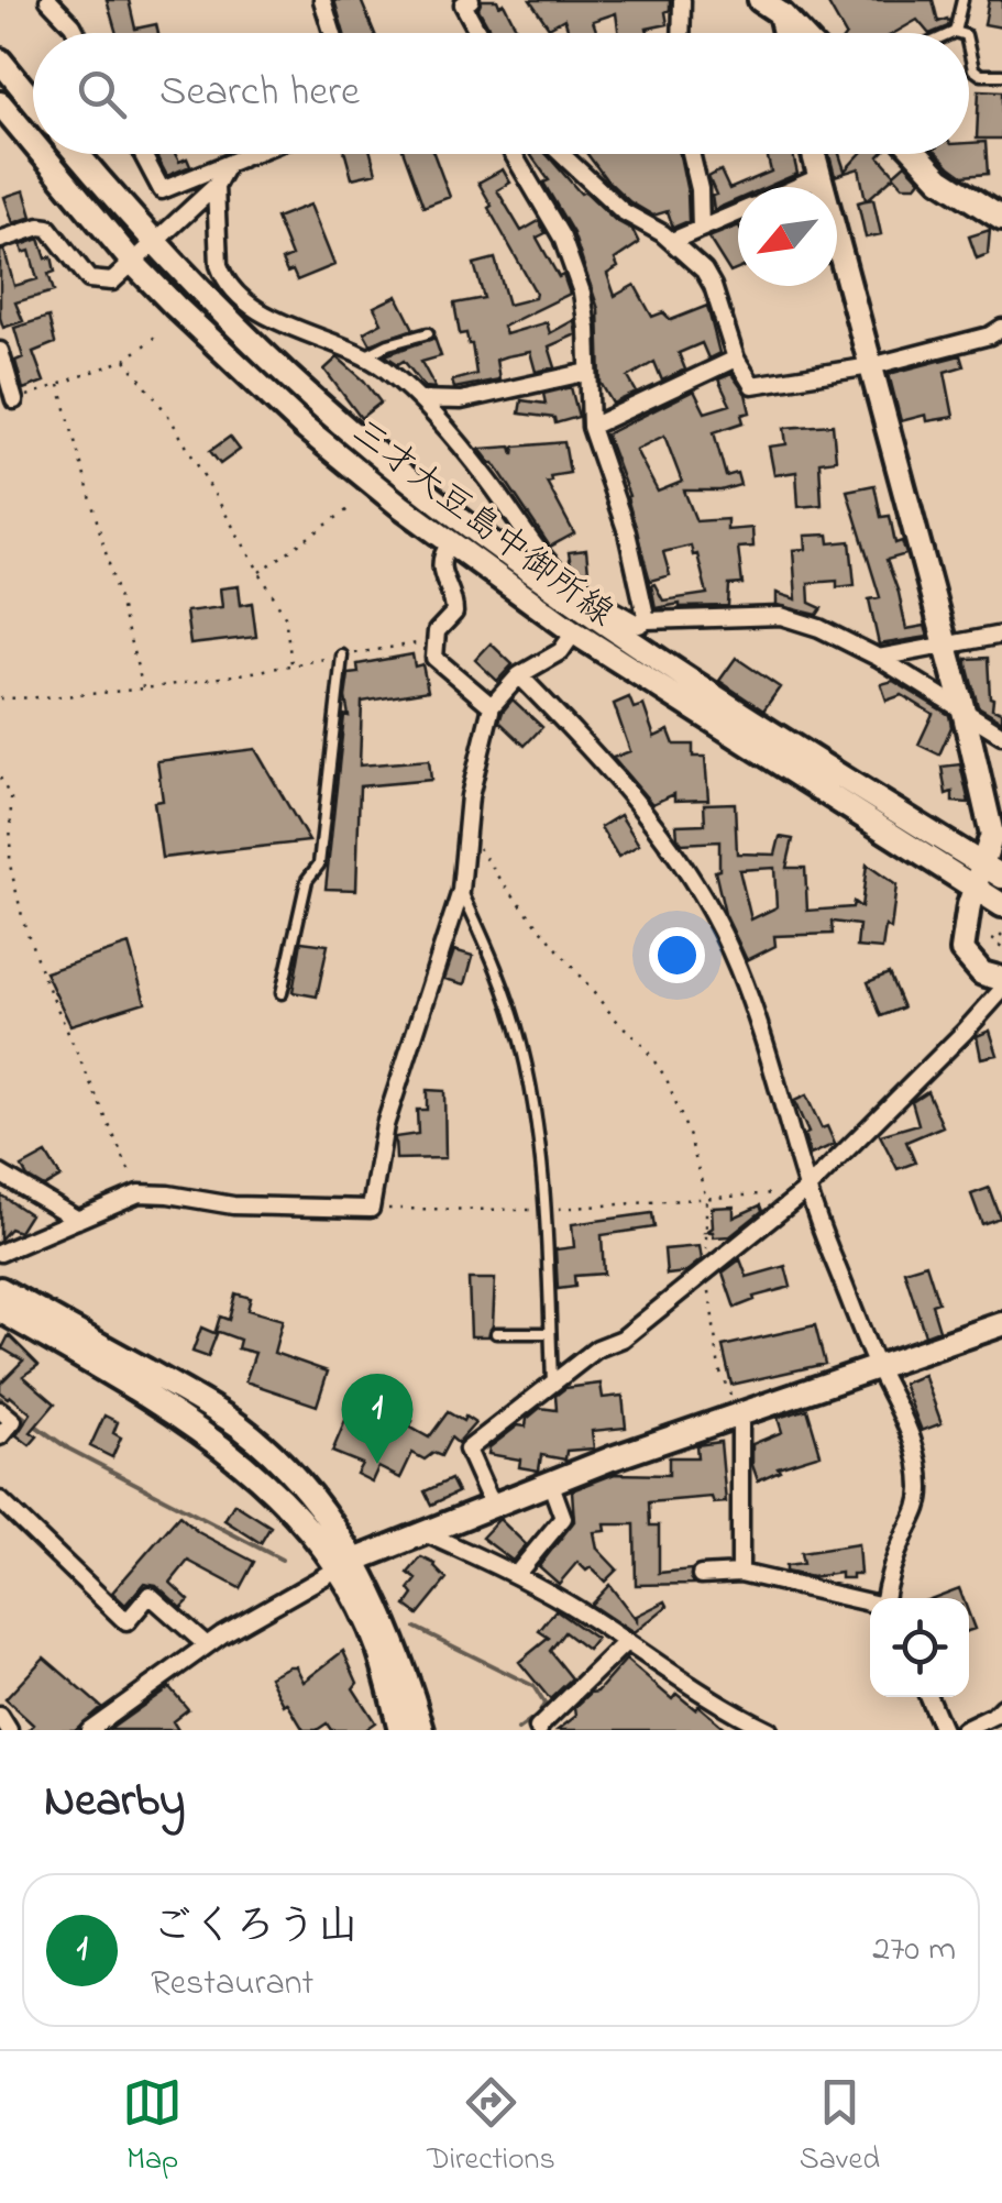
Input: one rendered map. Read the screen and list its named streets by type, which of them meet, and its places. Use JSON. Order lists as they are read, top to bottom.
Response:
{
  "streets": {
    "main road": ["三才大豆島中御所線"]
  },
  "north": "bottom left",
  "page": {
    "search": "Search here",
    "pins": "1",
    "heading": "Nearby",
    "list": [
      {
        "mark": "1",
        "name": "ごくろう山",
        "note": "Restaurant",
        "value": "270 m"
      }
    ],
    "nav": ["Map", "Directions", "Saved"]
  }
}
